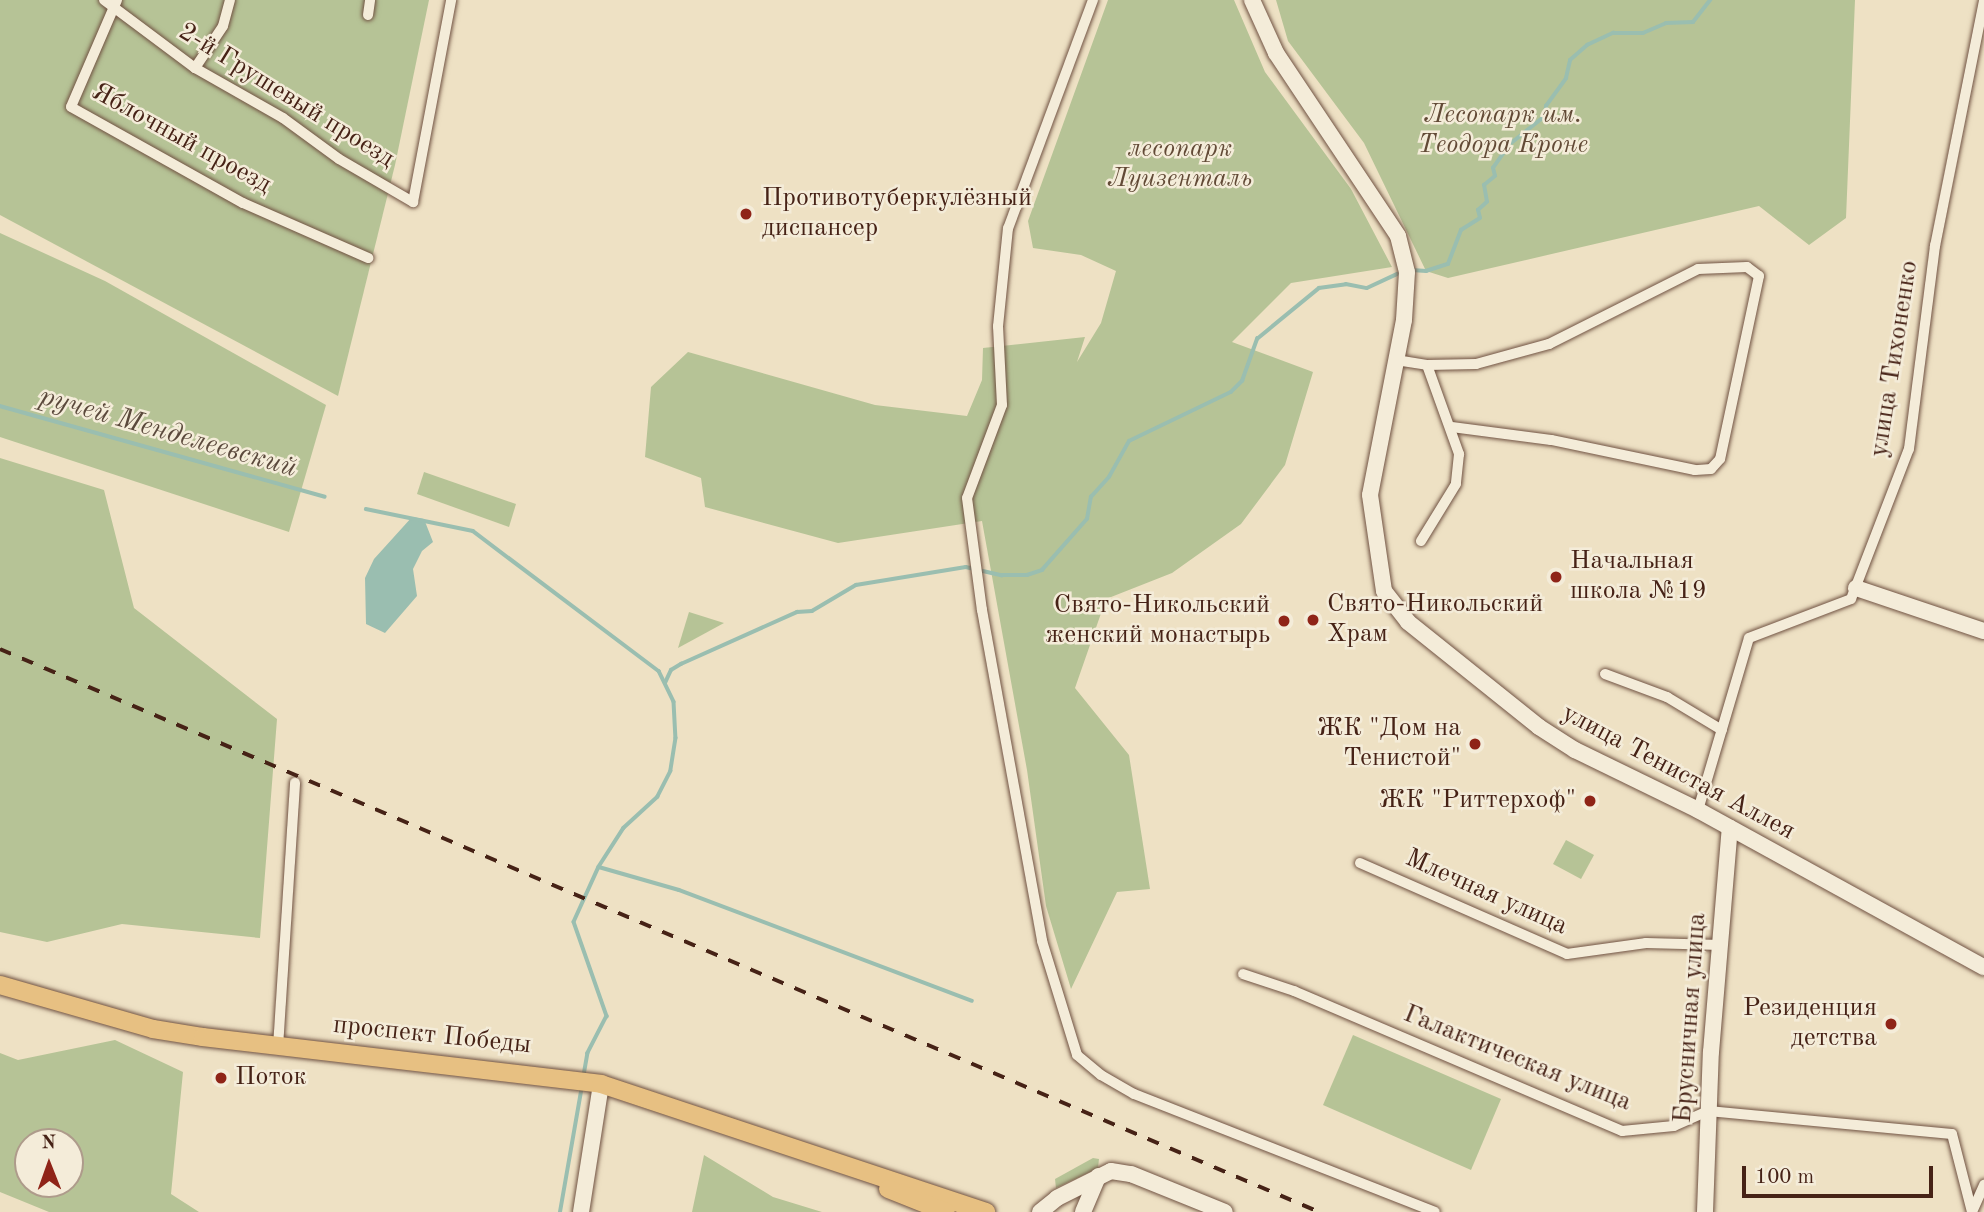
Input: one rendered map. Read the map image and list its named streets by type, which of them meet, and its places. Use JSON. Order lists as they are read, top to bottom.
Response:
{
  "streets": {
    "main road": ["проспект Победы"],
    "street": [
      "2-й Грушевый проезд",
      "Яблочный проезд",
      "улица Тихоненко",
      "улица Тенистая Аллея",
      "Млечная улица",
      "Брусничная улица",
      "Галактическая улица"
    ]
  },
  "crossings": [
    ["2-й Грушевый проезд", "Яблочный проезд"],
    ["улица Тенистая Аллея", "Брусничная улица"],
    ["Млечная улица", "Брусничная улица"],
    ["Брусничная улица", "Галактическая улица"]
  ],
  "water": ["ручей Менделеевский"],
  "parks": ["Лесопарк им. Теодора Кроне", "лесопарк Луизенталь"],
  "places": [
    "Противотуберкулёзный диспансер",
    "Начальная школа №19",
    "Свято-Никольский Храм",
    "Свято-Никольский женский монастырь",
    "ЖК \"Дом на Тенистой\"",
    "ЖК \"Риттерхоф\"",
    "Резиденция детства",
    "Поток"
  ],
  "scale_bar": "100 m",
  "north": "top"
}
